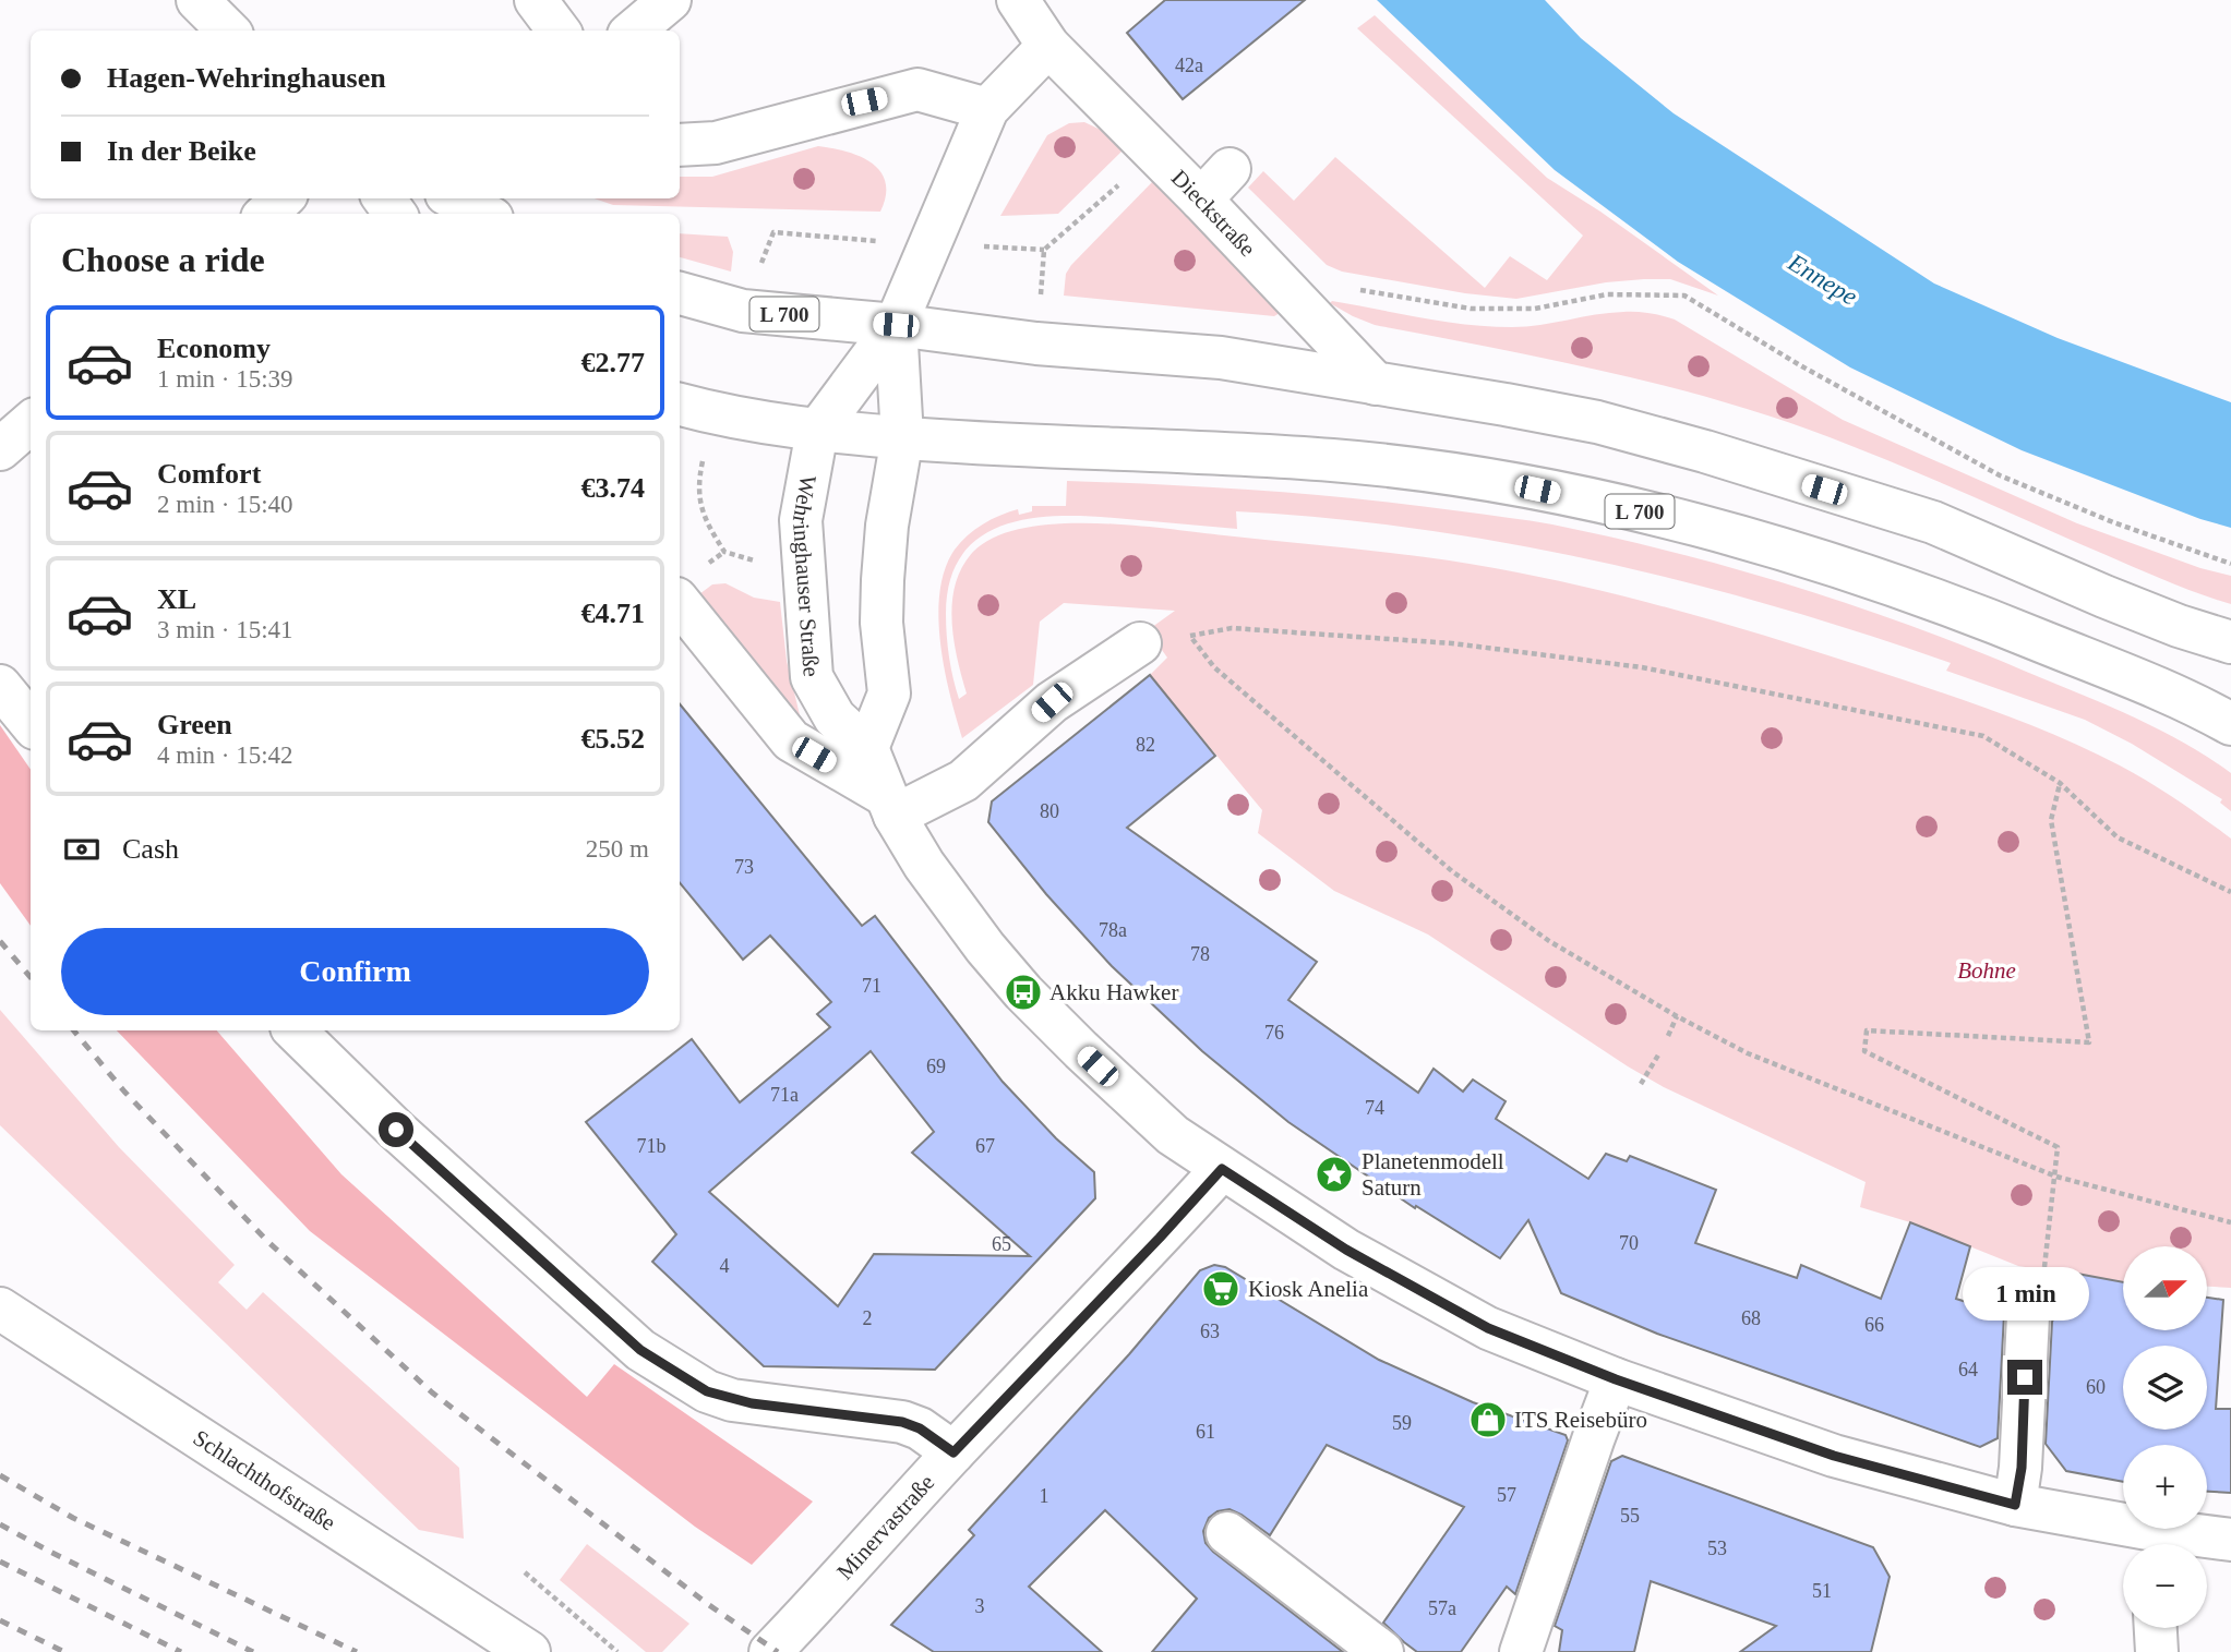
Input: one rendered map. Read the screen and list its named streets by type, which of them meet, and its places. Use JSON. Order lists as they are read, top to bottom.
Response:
{
  "streets": {
    "main road": [
      "Dieckstraße",
      "L 700",
      "Wehringhauser Straße",
      "Schlachthofstraße",
      "Minervastraße"
    ]
  },
  "crossings": [
    ["Dieckstraße", "L 700"],
    ["L 700", "Wehringhauser Straße"],
    ["Wehringhauser Straße", "Minervastraße"]
  ],
  "water": ["Ennepe"],
  "parks": ["Bohne"],
  "places": {
    "bus stop": ["Akku Hawker"],
    "place": ["Planetenmodell Saturn"],
    "supermarket": ["Kiosk Anelia"],
    "shop": ["ITS Reisebüro"]
  },
  "house_numbers": [
    "42a",
    "82",
    "80",
    "73",
    "78a",
    "78",
    "71",
    "76",
    "69",
    "71a",
    "74",
    "71b",
    "67",
    "70",
    "65",
    "4",
    "2",
    "68",
    "66",
    "63",
    "64",
    "60",
    "59",
    "61",
    "57",
    "1",
    "55",
    "53",
    "51",
    "3",
    "57a"
  ],
  "north": "right",
  "page": {
    "banner": ["Hagen-Wehringhausen", "In der Beike"],
    "heading": "Choose a ride",
    "list": [
      {
        "name": "Economy",
        "note": "1 min · 15:39",
        "value": "€2.77"
      },
      {
        "name": "Comfort",
        "note": "2 min · 15:40",
        "value": "€3.74"
      },
      {
        "name": "XL",
        "note": "3 min · 15:41",
        "value": "€4.71"
      },
      {
        "name": "Green",
        "note": "4 min · 15:42",
        "value": "€5.52"
      }
    ],
    "pay": ["Cash", "250 m"],
    "buttons": "Confirm",
    "map_buttons": ["+", "−"],
    "bubble": "1 min"
  }
}
